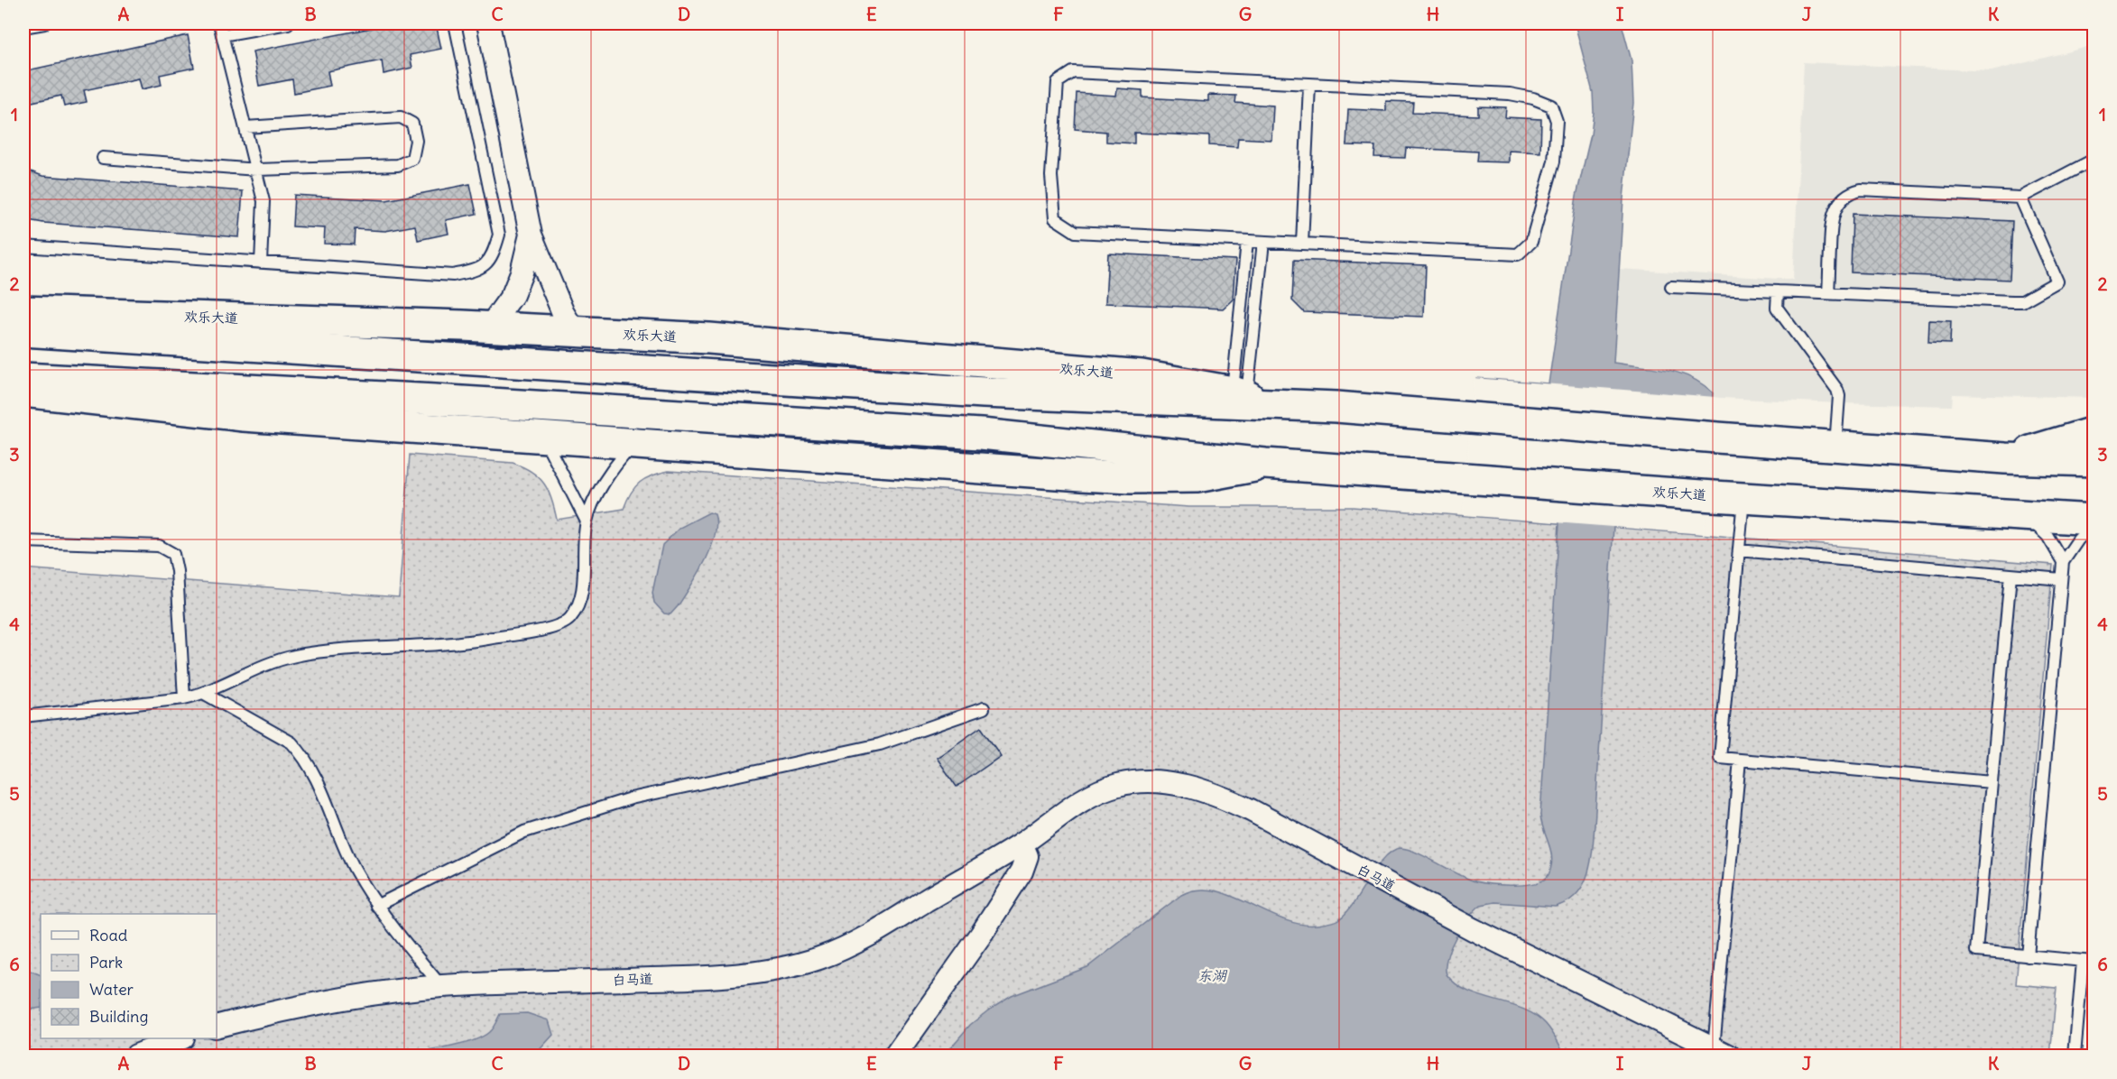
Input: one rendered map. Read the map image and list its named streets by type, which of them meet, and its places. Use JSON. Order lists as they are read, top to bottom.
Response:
{
  "streets": {
    "main road": ["欢乐大道"],
    "street": ["白马道"]
  },
  "water": ["东湖"],
  "legend": [
    "Road",
    "Park",
    "Water",
    "Building"
  ],
  "grid": {
    "columns": [
      "A",
      "B",
      "C",
      "D",
      "E",
      "F",
      "G",
      "H",
      "I",
      "J",
      "K"
    ],
    "rows": [
      "1",
      "2",
      "3",
      "4",
      "5",
      "6"
    ]
  }
}
